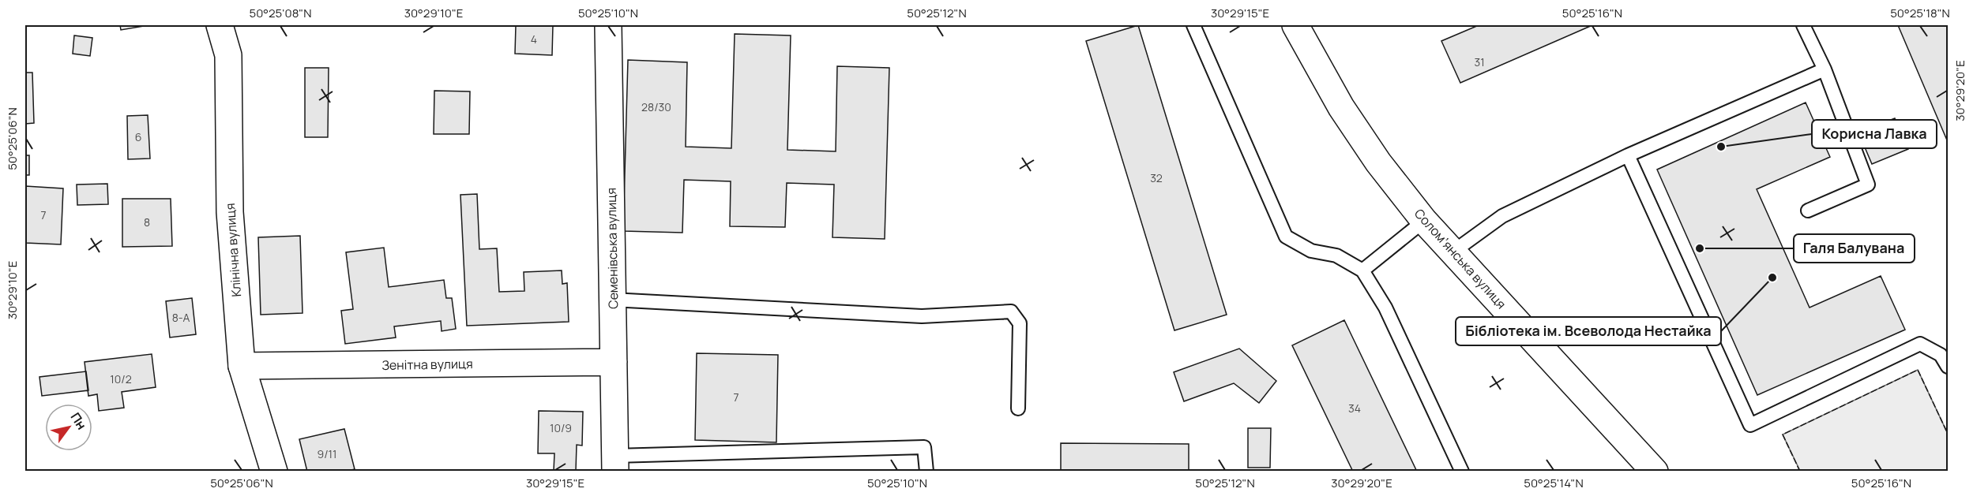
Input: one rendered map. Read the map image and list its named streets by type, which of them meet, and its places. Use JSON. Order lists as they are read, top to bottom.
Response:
{
  "streets": {
    "street": [
      "Семенівська вулиця",
      "Клінічна вулиця",
      "Соломʼянська вулиця",
      "Зенітна вулиця"
    ]
  },
  "crossings": [
    ["Семенівська вулиця", "Зенітна вулиця"],
    ["Клінічна вулиця", "Зенітна вулиця"]
  ],
  "places": ["Корисна Лавка", "Галя Балувана", "Бібліотека ім. Всеволода Нестайка"],
  "house_numbers": [
    "4",
    "31",
    "28/30",
    "6",
    "32",
    "7",
    "8",
    "8-А",
    "10/2",
    "7",
    "34",
    "10/9",
    "9/11"
  ],
  "north": "top right",
  "coordinates": [
    "50°25'08\"N",
    "30°29'10\"E",
    "50°25'10\"N",
    "50°25'12\"N",
    "30°29'15\"E",
    "50°25'16\"N",
    "50°25'18\"N",
    "30°29'20\"E",
    "50°25'06\"N",
    "50°25'14\"N"
  ]
}
